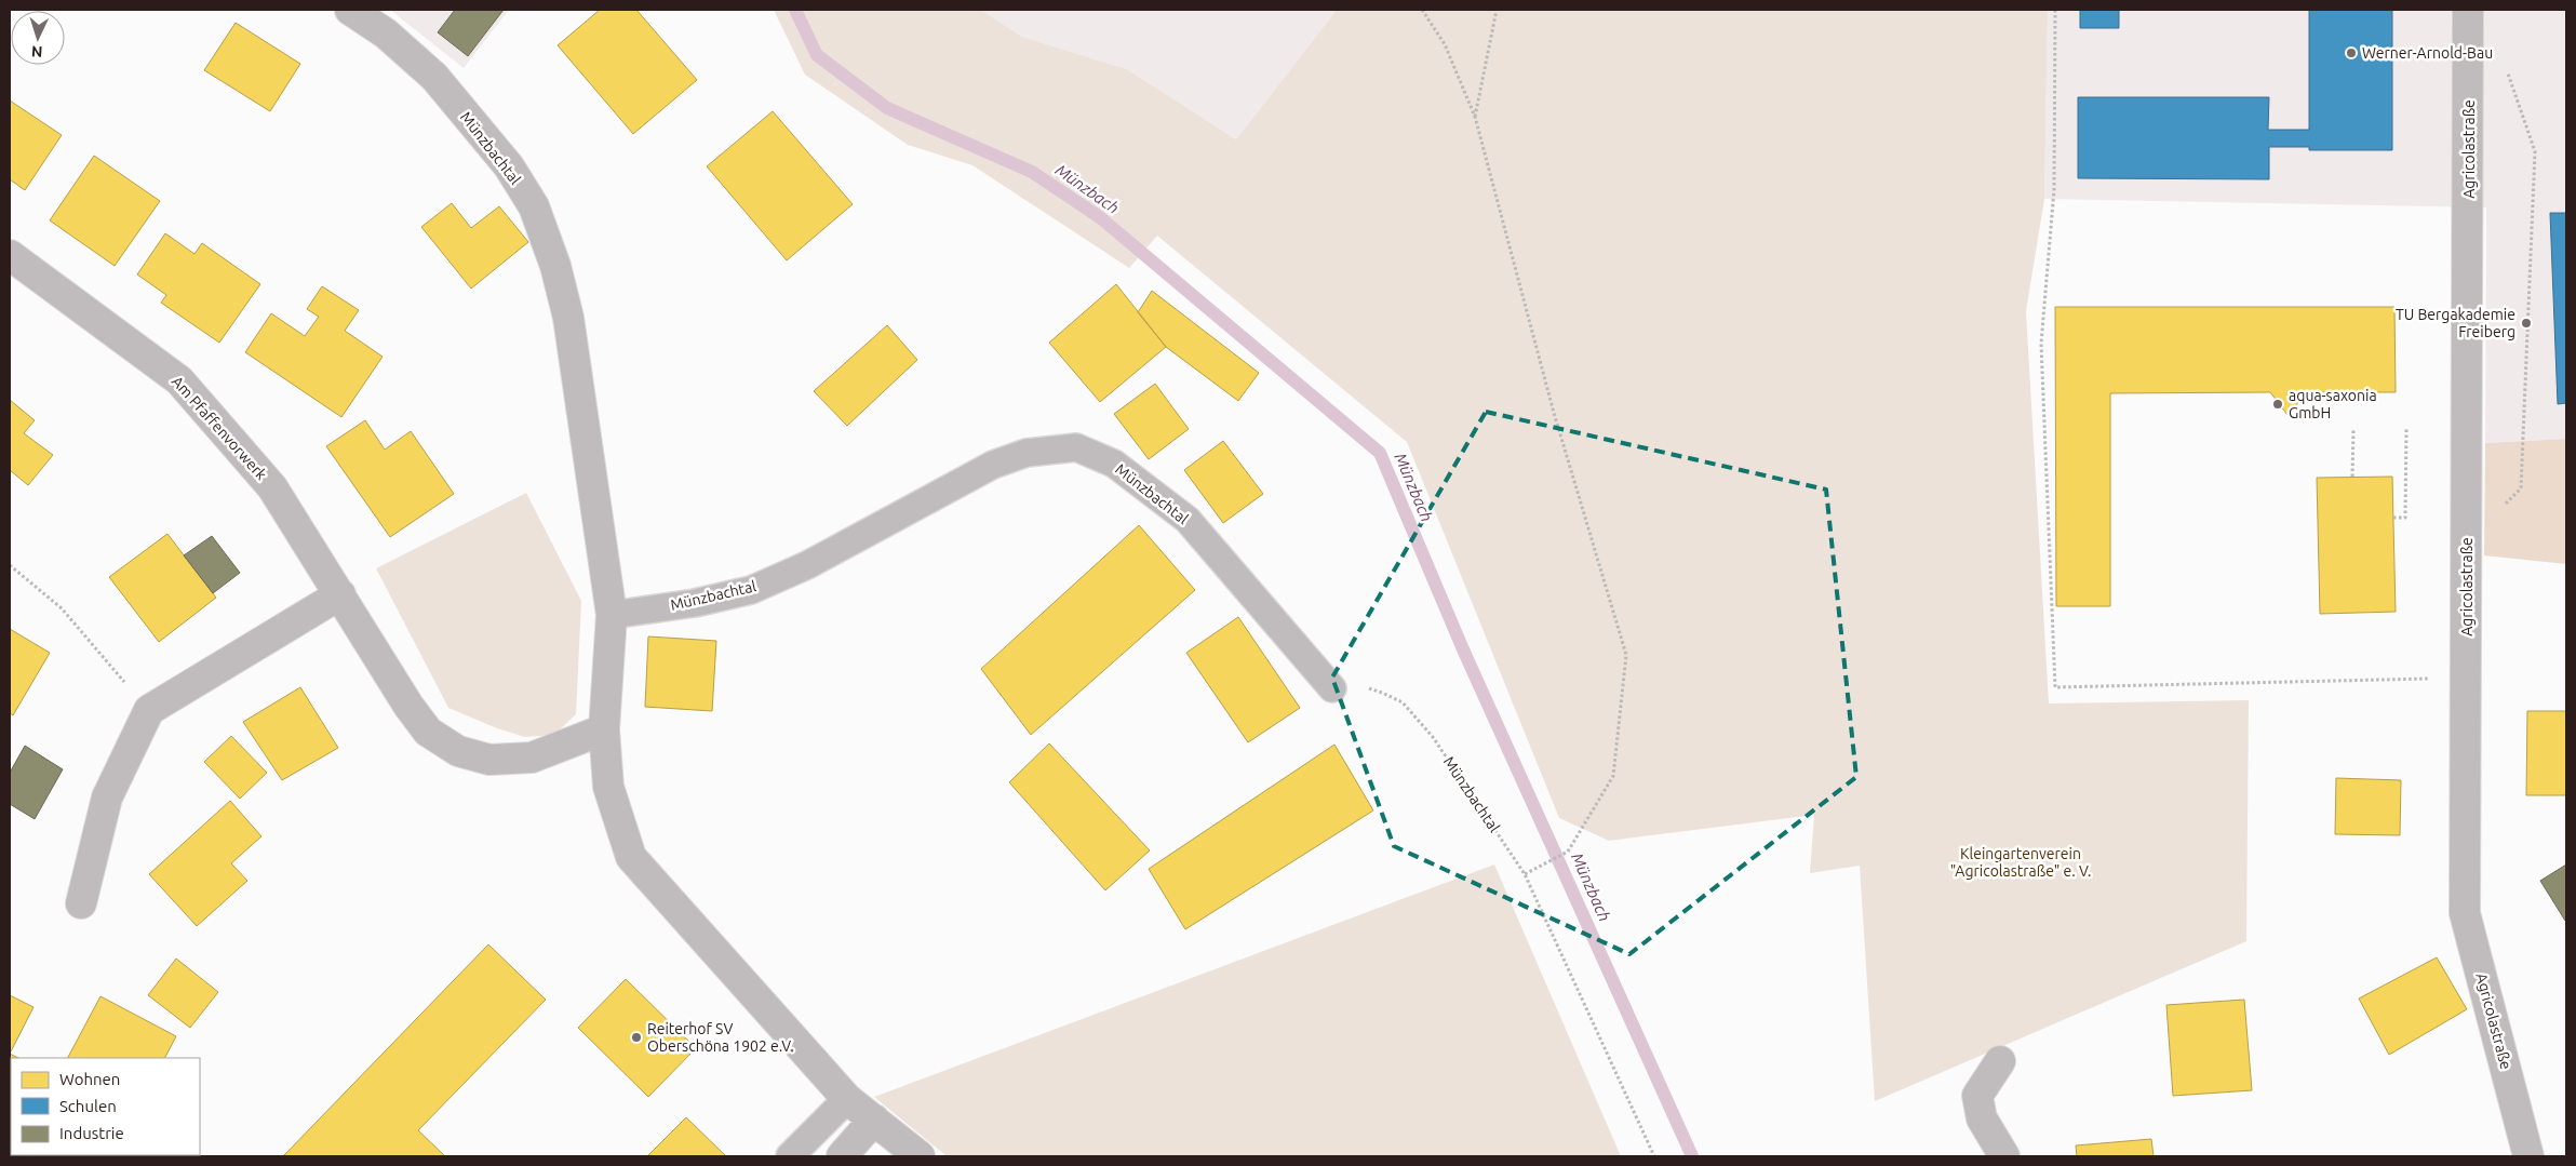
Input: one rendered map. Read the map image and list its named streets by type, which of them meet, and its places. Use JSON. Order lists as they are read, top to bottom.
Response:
{
  "streets": {
    "street": ["Münzbachtal", "Agricolastraße", "Am Pfaffenvorwerk"]
  },
  "crossings": [
    ["Münzbachtal", "Am Pfaffenvorwerk"]
  ],
  "water": ["Münzbach"],
  "parks": ["Kleingartenverein \"Agricolastraße\" e. V."],
  "places": [
    "Werner-Arnold-Bau",
    "TU Bergakademie Freiberg",
    "aqua-saxonia GmbH",
    "Reiterhof SV Oberschöna 1902 e.V."
  ],
  "legend": ["Wohnen", "Schulen", "Industrie"],
  "north": "bottom"
}
